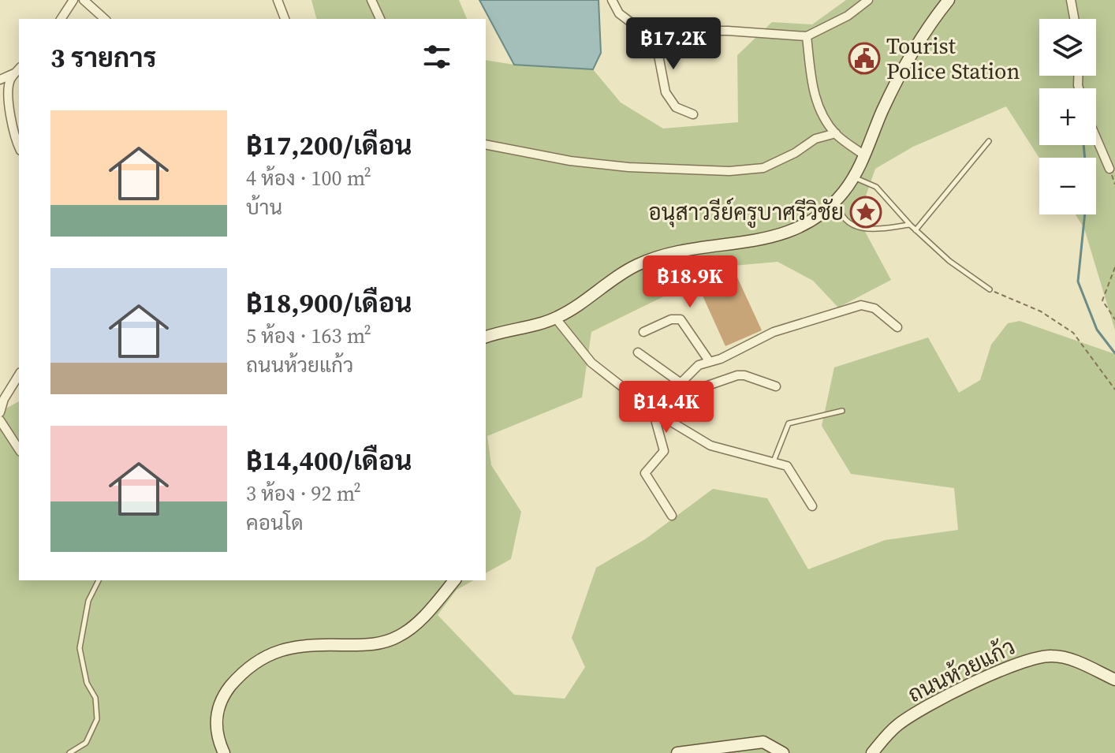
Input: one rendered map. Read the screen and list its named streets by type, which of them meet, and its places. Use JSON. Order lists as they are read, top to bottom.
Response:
{
  "streets": {
    "main road": ["ถนนห้วยแก้ว"]
  },
  "places": {
    "public building": ["Tourist Police Station"],
    "place": ["อนุสาวรีย์ครูบาศรีวิชัย"]
  },
  "page": {
    "price": ["฿17.2K", "฿18.9K", "฿14.4K"],
    "map_buttons": ["+", "−"],
    "heading": "3 รายการ",
    "list": [
      {
        "name": "฿17,200/เดือน",
        "note": "4 ห้อง · 100 m² · บ้าน"
      },
      {
        "name": "฿18,900/เดือน",
        "note": "5 ห้อง · 163 m² · ถนนห้วยแก้ว"
      },
      {
        "name": "฿14,400/เดือน",
        "note": "3 ห้อง · 92 m² · คอนโด"
      }
    ]
  }
}
